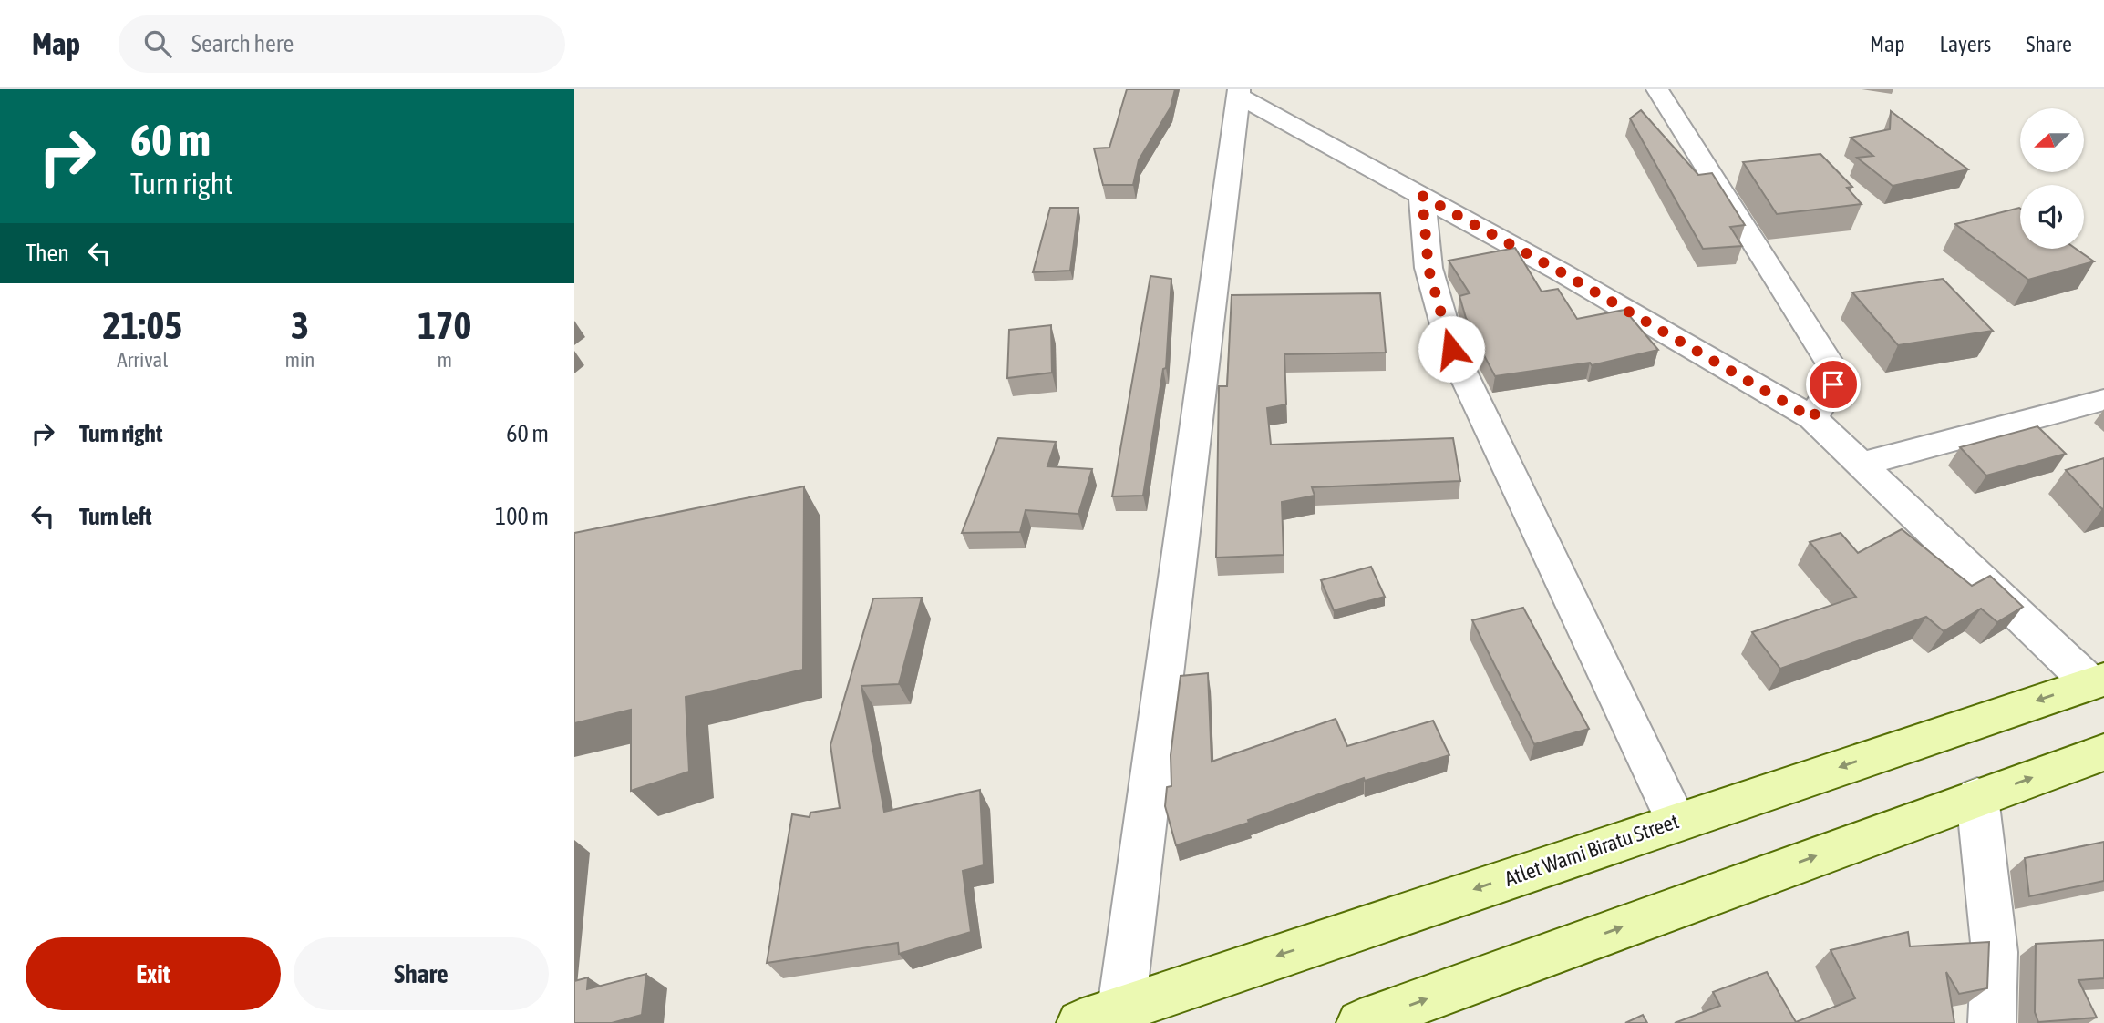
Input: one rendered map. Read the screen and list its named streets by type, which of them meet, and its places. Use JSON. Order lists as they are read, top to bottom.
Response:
{
  "streets": {
    "main road": ["Atlet Wami Biratu Street"]
  },
  "north": "left",
  "page": {
    "header": "Map",
    "search": "Search here",
    "nav": ["Map", "Layers", "Share"],
    "turn": ["60 m", "Turn right"],
    "then": "Then",
    "eta": [
      "21:05",
      "Arrival",
      "3",
      "min",
      "170",
      "m"
    ],
    "list": [
      {
        "name": "Turn right",
        "value": "60 m"
      },
      {
        "name": "Turn left",
        "value": "100 m"
      }
    ],
    "buttons": ["Exit", "Share"]
  }
}
